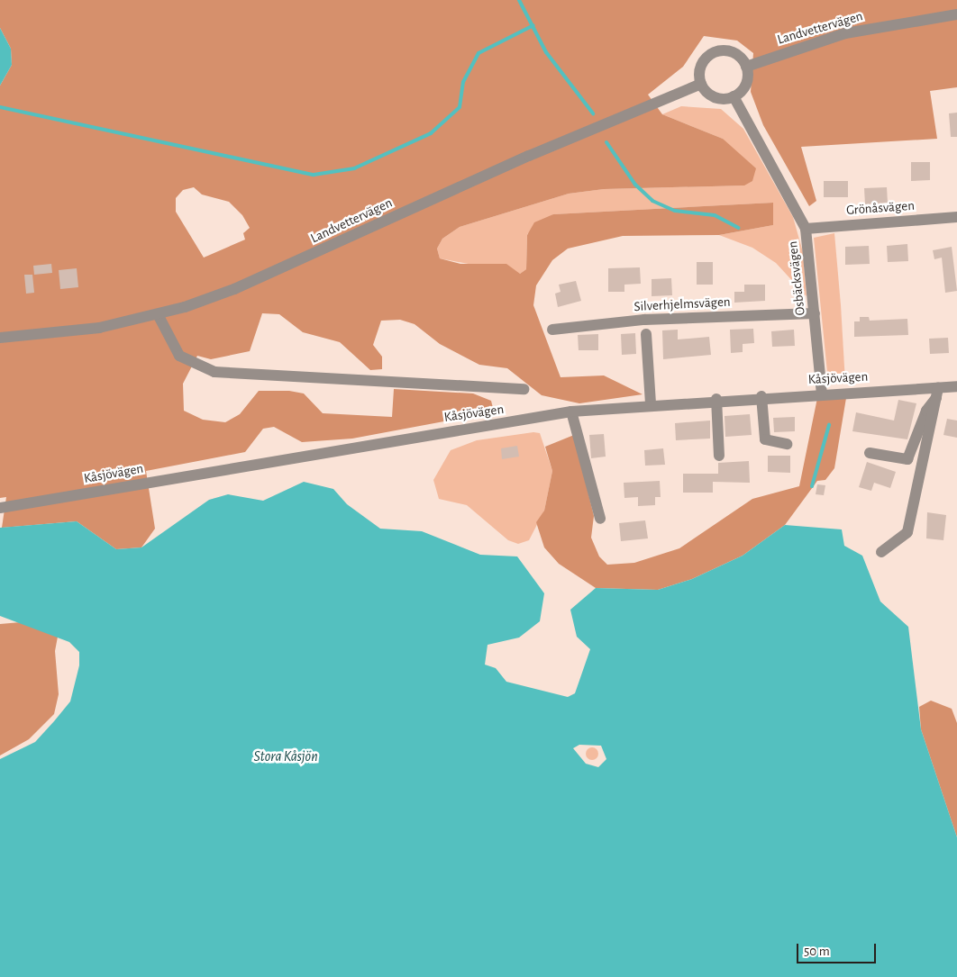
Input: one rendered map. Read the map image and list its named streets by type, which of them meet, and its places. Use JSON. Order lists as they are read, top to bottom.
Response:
{
  "streets": {
    "street": [
      "Landvettervägen",
      "Grönåsvägen",
      "Osbäcksvägen",
      "Silverhjelmsvägen",
      "Kåsjövägen"
    ]
  },
  "crossings": [
    ["Landvettervägen", "Osbäcksvägen"],
    ["Grönåsvägen", "Osbäcksvägen"],
    ["Osbäcksvägen", "Silverhjelmsvägen"],
    ["Osbäcksvägen", "Kåsjövägen"]
  ],
  "water": ["Stora Kåsjön"],
  "scale_bar": "50 m"
}
